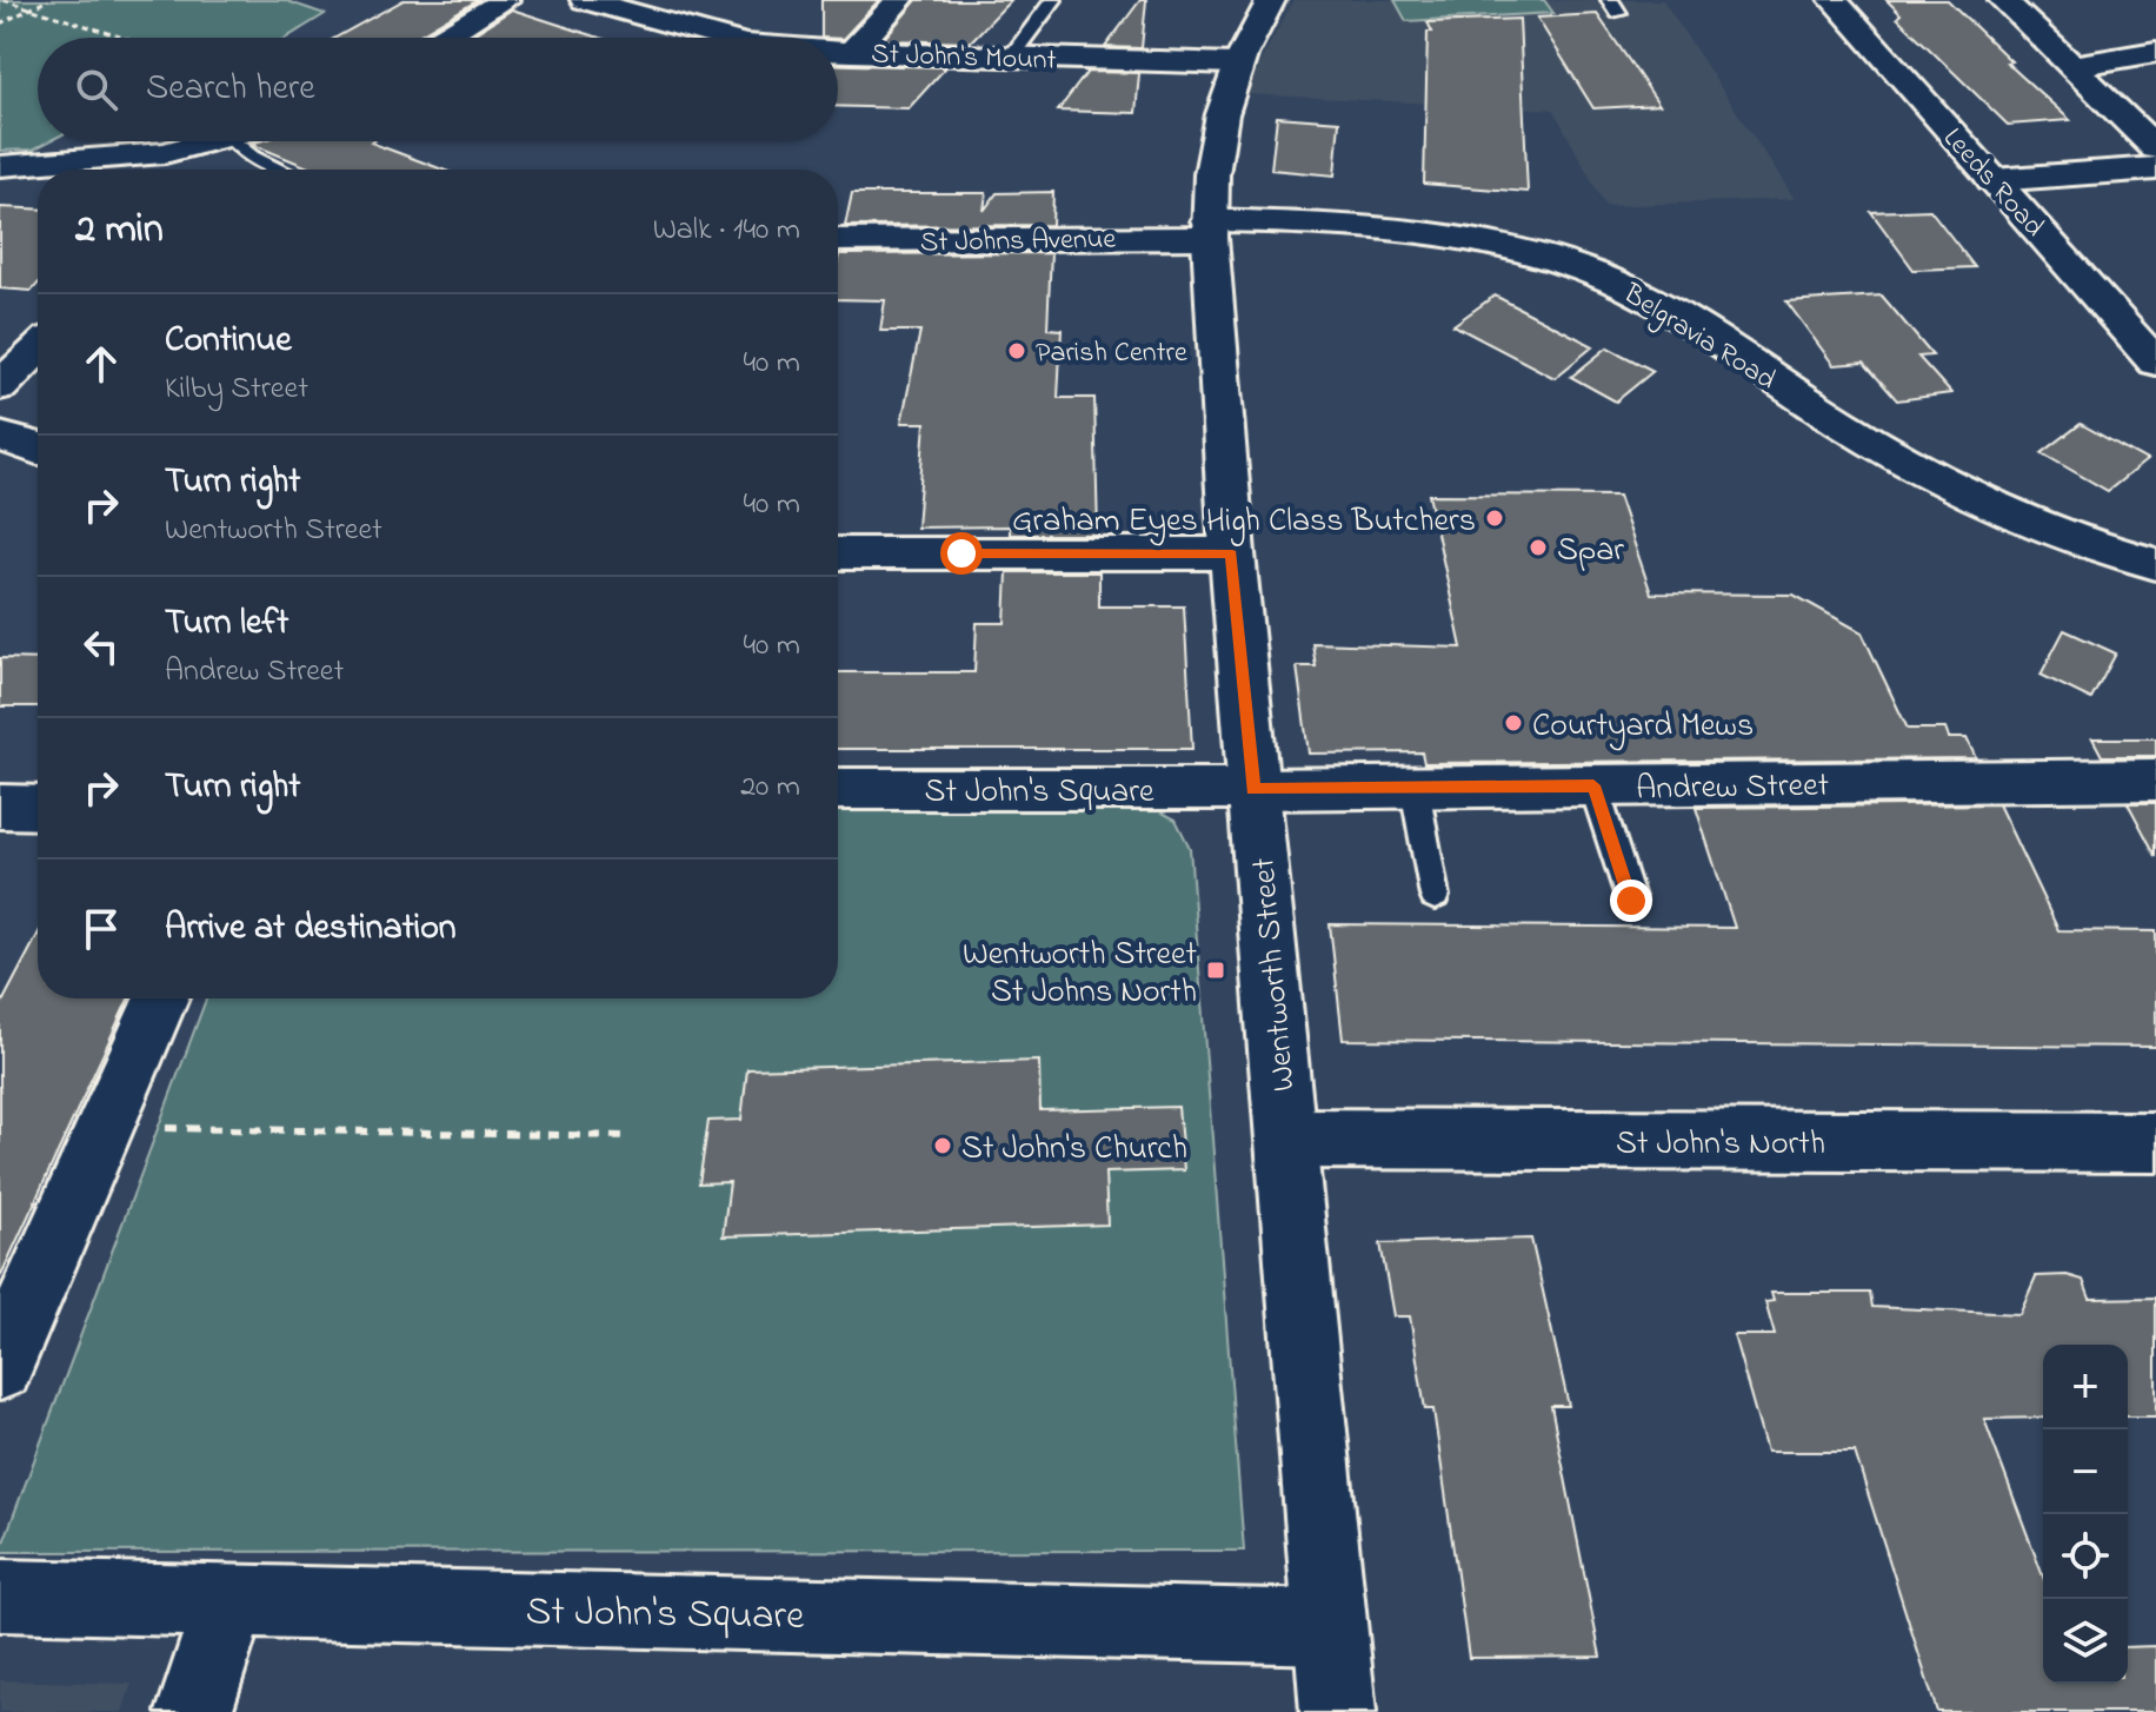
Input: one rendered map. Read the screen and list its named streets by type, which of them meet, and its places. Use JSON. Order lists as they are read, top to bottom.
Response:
{
  "streets": {
    "main road": [
      "St John's Mount",
      "Leeds Road",
      "St Johns Avenue",
      "Belgravia Road",
      "Andrew Street",
      "St John's Square",
      "Wentworth Street",
      "St John's North"
    ]
  },
  "crossings": [
    ["St John's Mount", "Wentworth Street"],
    ["St Johns Avenue", "Belgravia Road"],
    ["St Johns Avenue", "Wentworth Street"],
    ["Belgravia Road", "Wentworth Street"],
    ["Andrew Street", "St John's Square"],
    ["Andrew Street", "Wentworth Street"],
    ["St John's Square", "Wentworth Street"],
    ["Wentworth Street", "St John's North"]
  ],
  "places": {
    "other": [
      "Parish Centre",
      "Graham Eyes High Class Butchers",
      "Spar",
      "Courtyard Mews",
      "St John's Church"
    ],
    "transit": ["Wentworth Street St Johns North"]
  },
  "page": {
    "search": "Search here",
    "heading": ["2 min", "Walk · 140 m"],
    "list": [
      ["Continue", "Kilby Street", "40 m"],
      ["Turn right", "Wentworth Street", "40 m"],
      ["Turn left", "Andrew Street", "40 m"],
      ["Turn right", "20 m"],
      "Arrive at destination"
    ],
    "map_buttons": ["+", "−"]
  }
}
